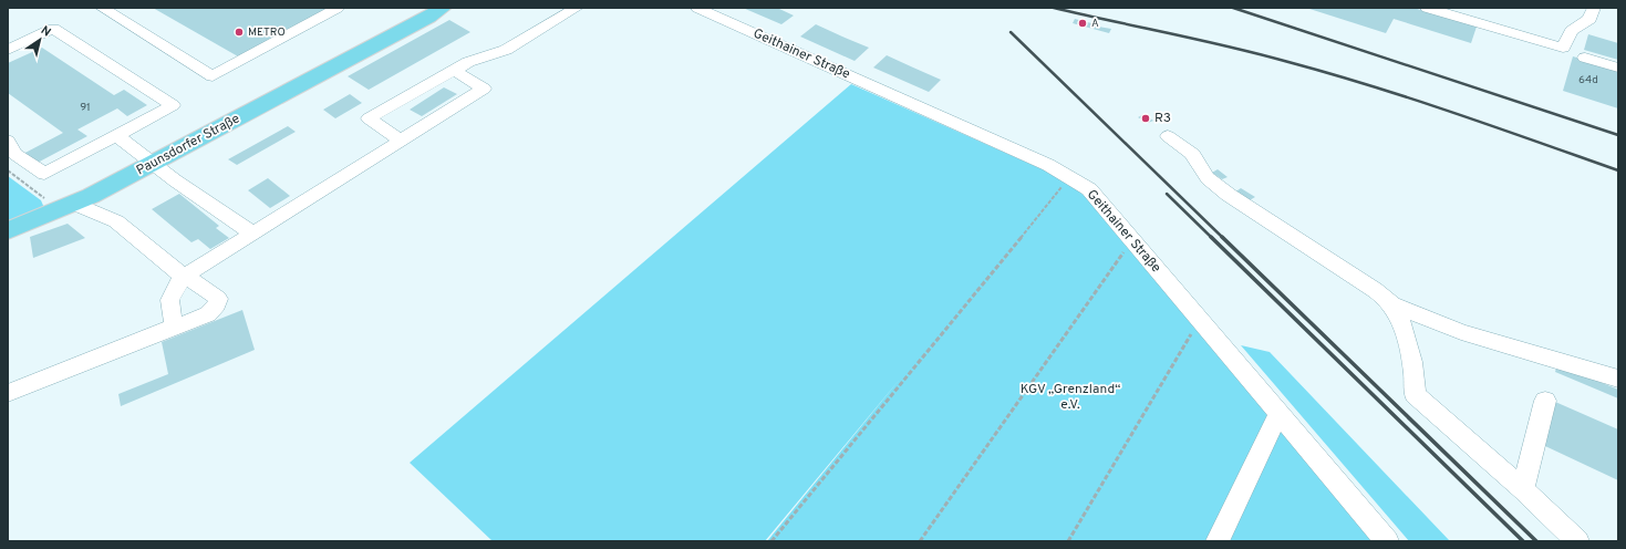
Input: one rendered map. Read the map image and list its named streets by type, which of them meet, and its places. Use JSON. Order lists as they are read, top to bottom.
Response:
{
  "streets": {
    "main road": ["Paunsdorfer Straße"],
    "street": ["Geithainer Straße"]
  },
  "parks": ["KGV „Grenzland“ e.V."],
  "places": ["A", "METRO", "R3"],
  "house_numbers": ["64d", "91"],
  "north": "top right"
}
